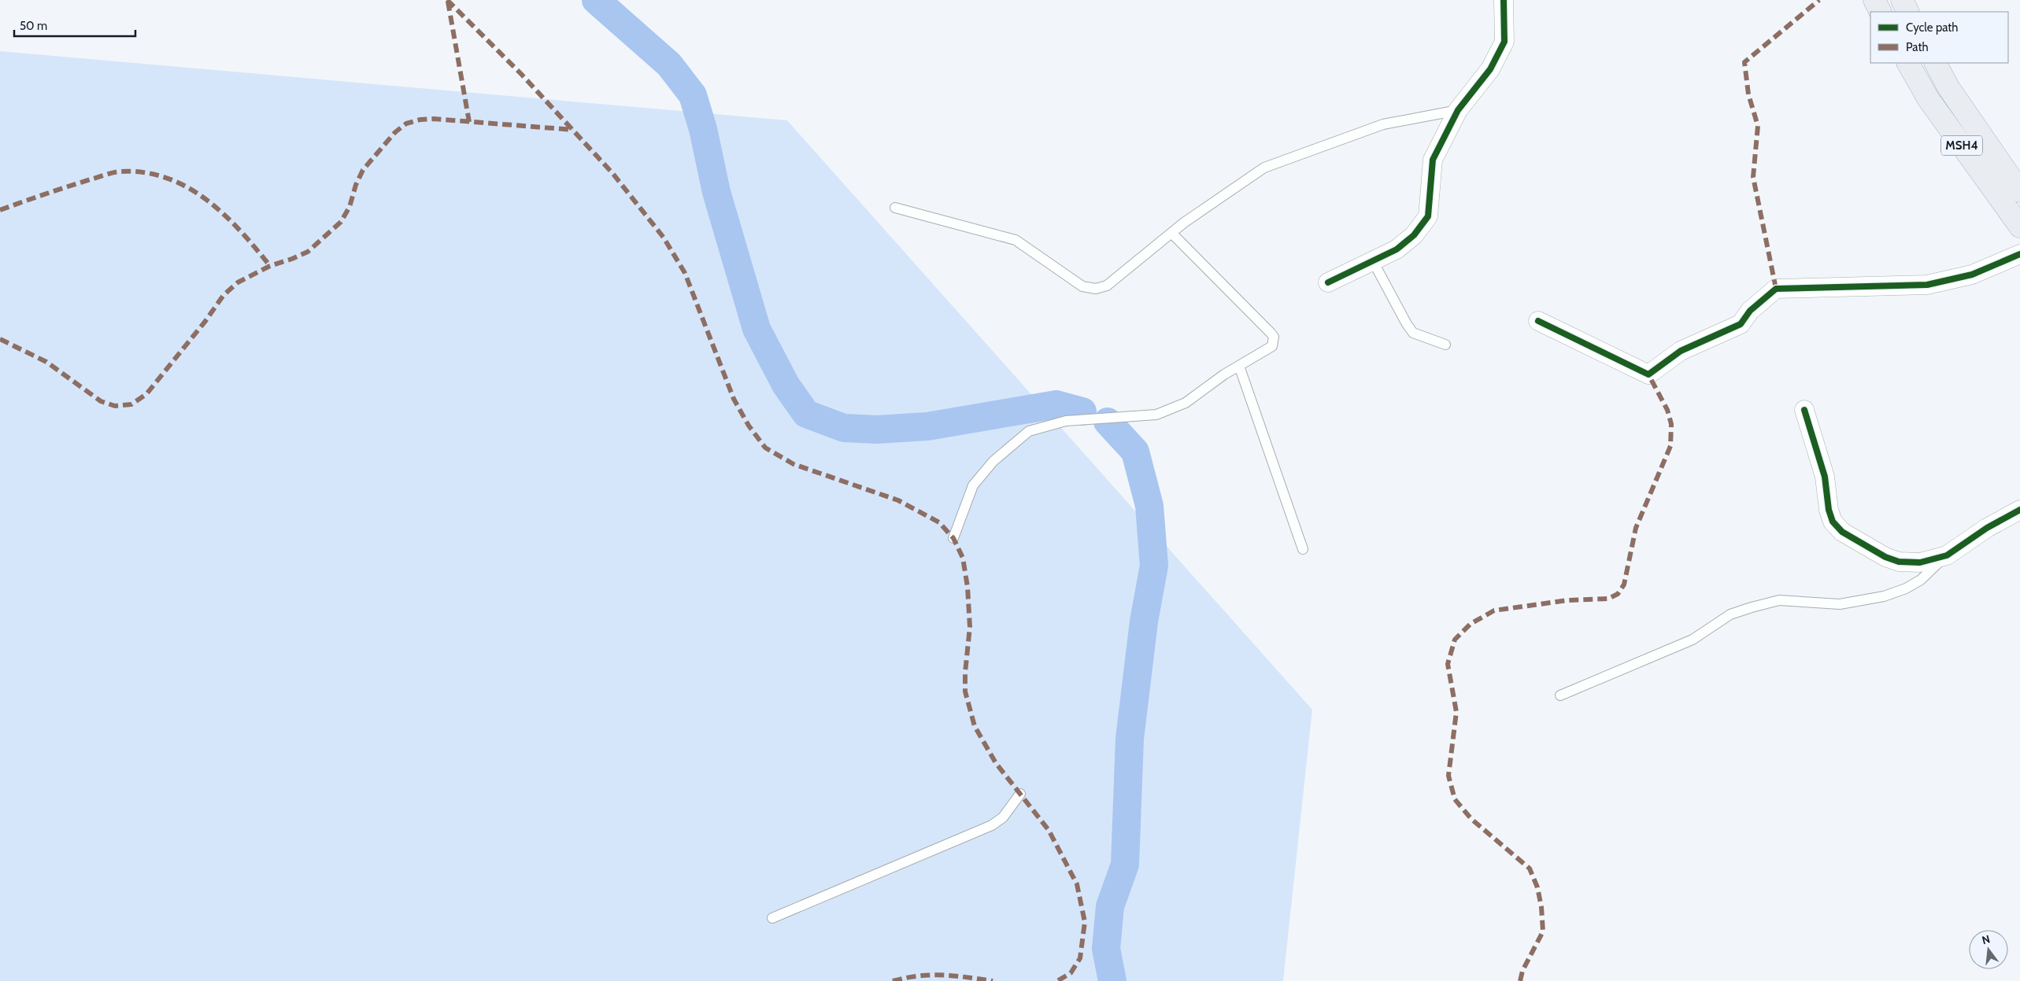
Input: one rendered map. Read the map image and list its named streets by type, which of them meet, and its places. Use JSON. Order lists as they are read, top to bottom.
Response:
{
  "streets": {
    "main road": ["MSH4"]
  },
  "legend": ["Cycle path", "Path"],
  "scale_bar": "50 m",
  "north": "top"
}
